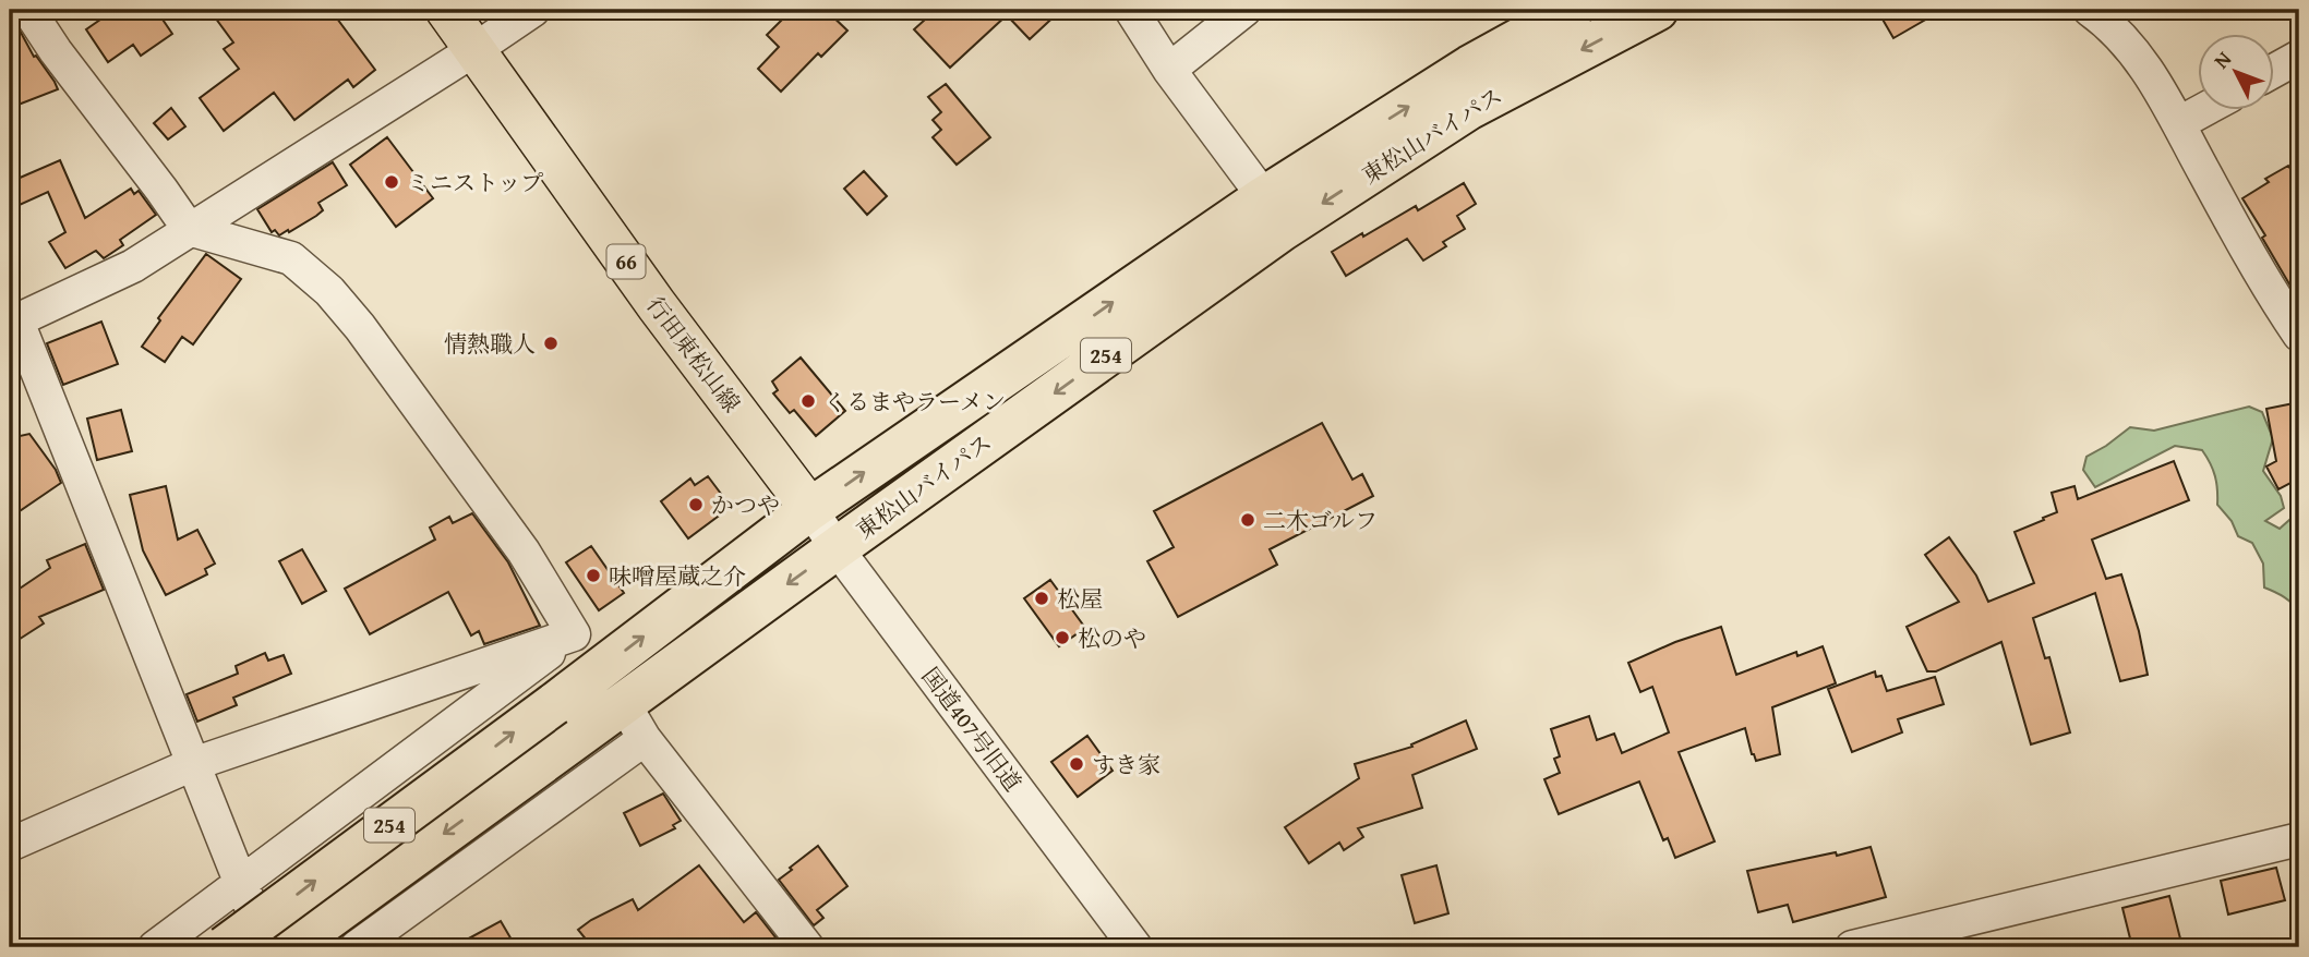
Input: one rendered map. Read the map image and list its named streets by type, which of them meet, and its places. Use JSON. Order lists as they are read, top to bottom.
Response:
{
  "streets": {
    "highway": ["東松山バイパス", "254"],
    "main road": ["66", "行田東松山線"],
    "street": ["国道407号旧道"]
  },
  "crossings": [
    ["東松山バイパス", "行田東松山線"],
    ["東松山バイパス", "国道407号旧道"],
    ["行田東松山線", "国道407号旧道"]
  ],
  "places": [
    "ミニストップ",
    "情熱職人",
    "くるまやラーメン",
    "かつや",
    "二木ゴルフ",
    "味噌屋蔵之介",
    "松屋",
    "松のや",
    "すき家"
  ],
  "north": "top left"
}
